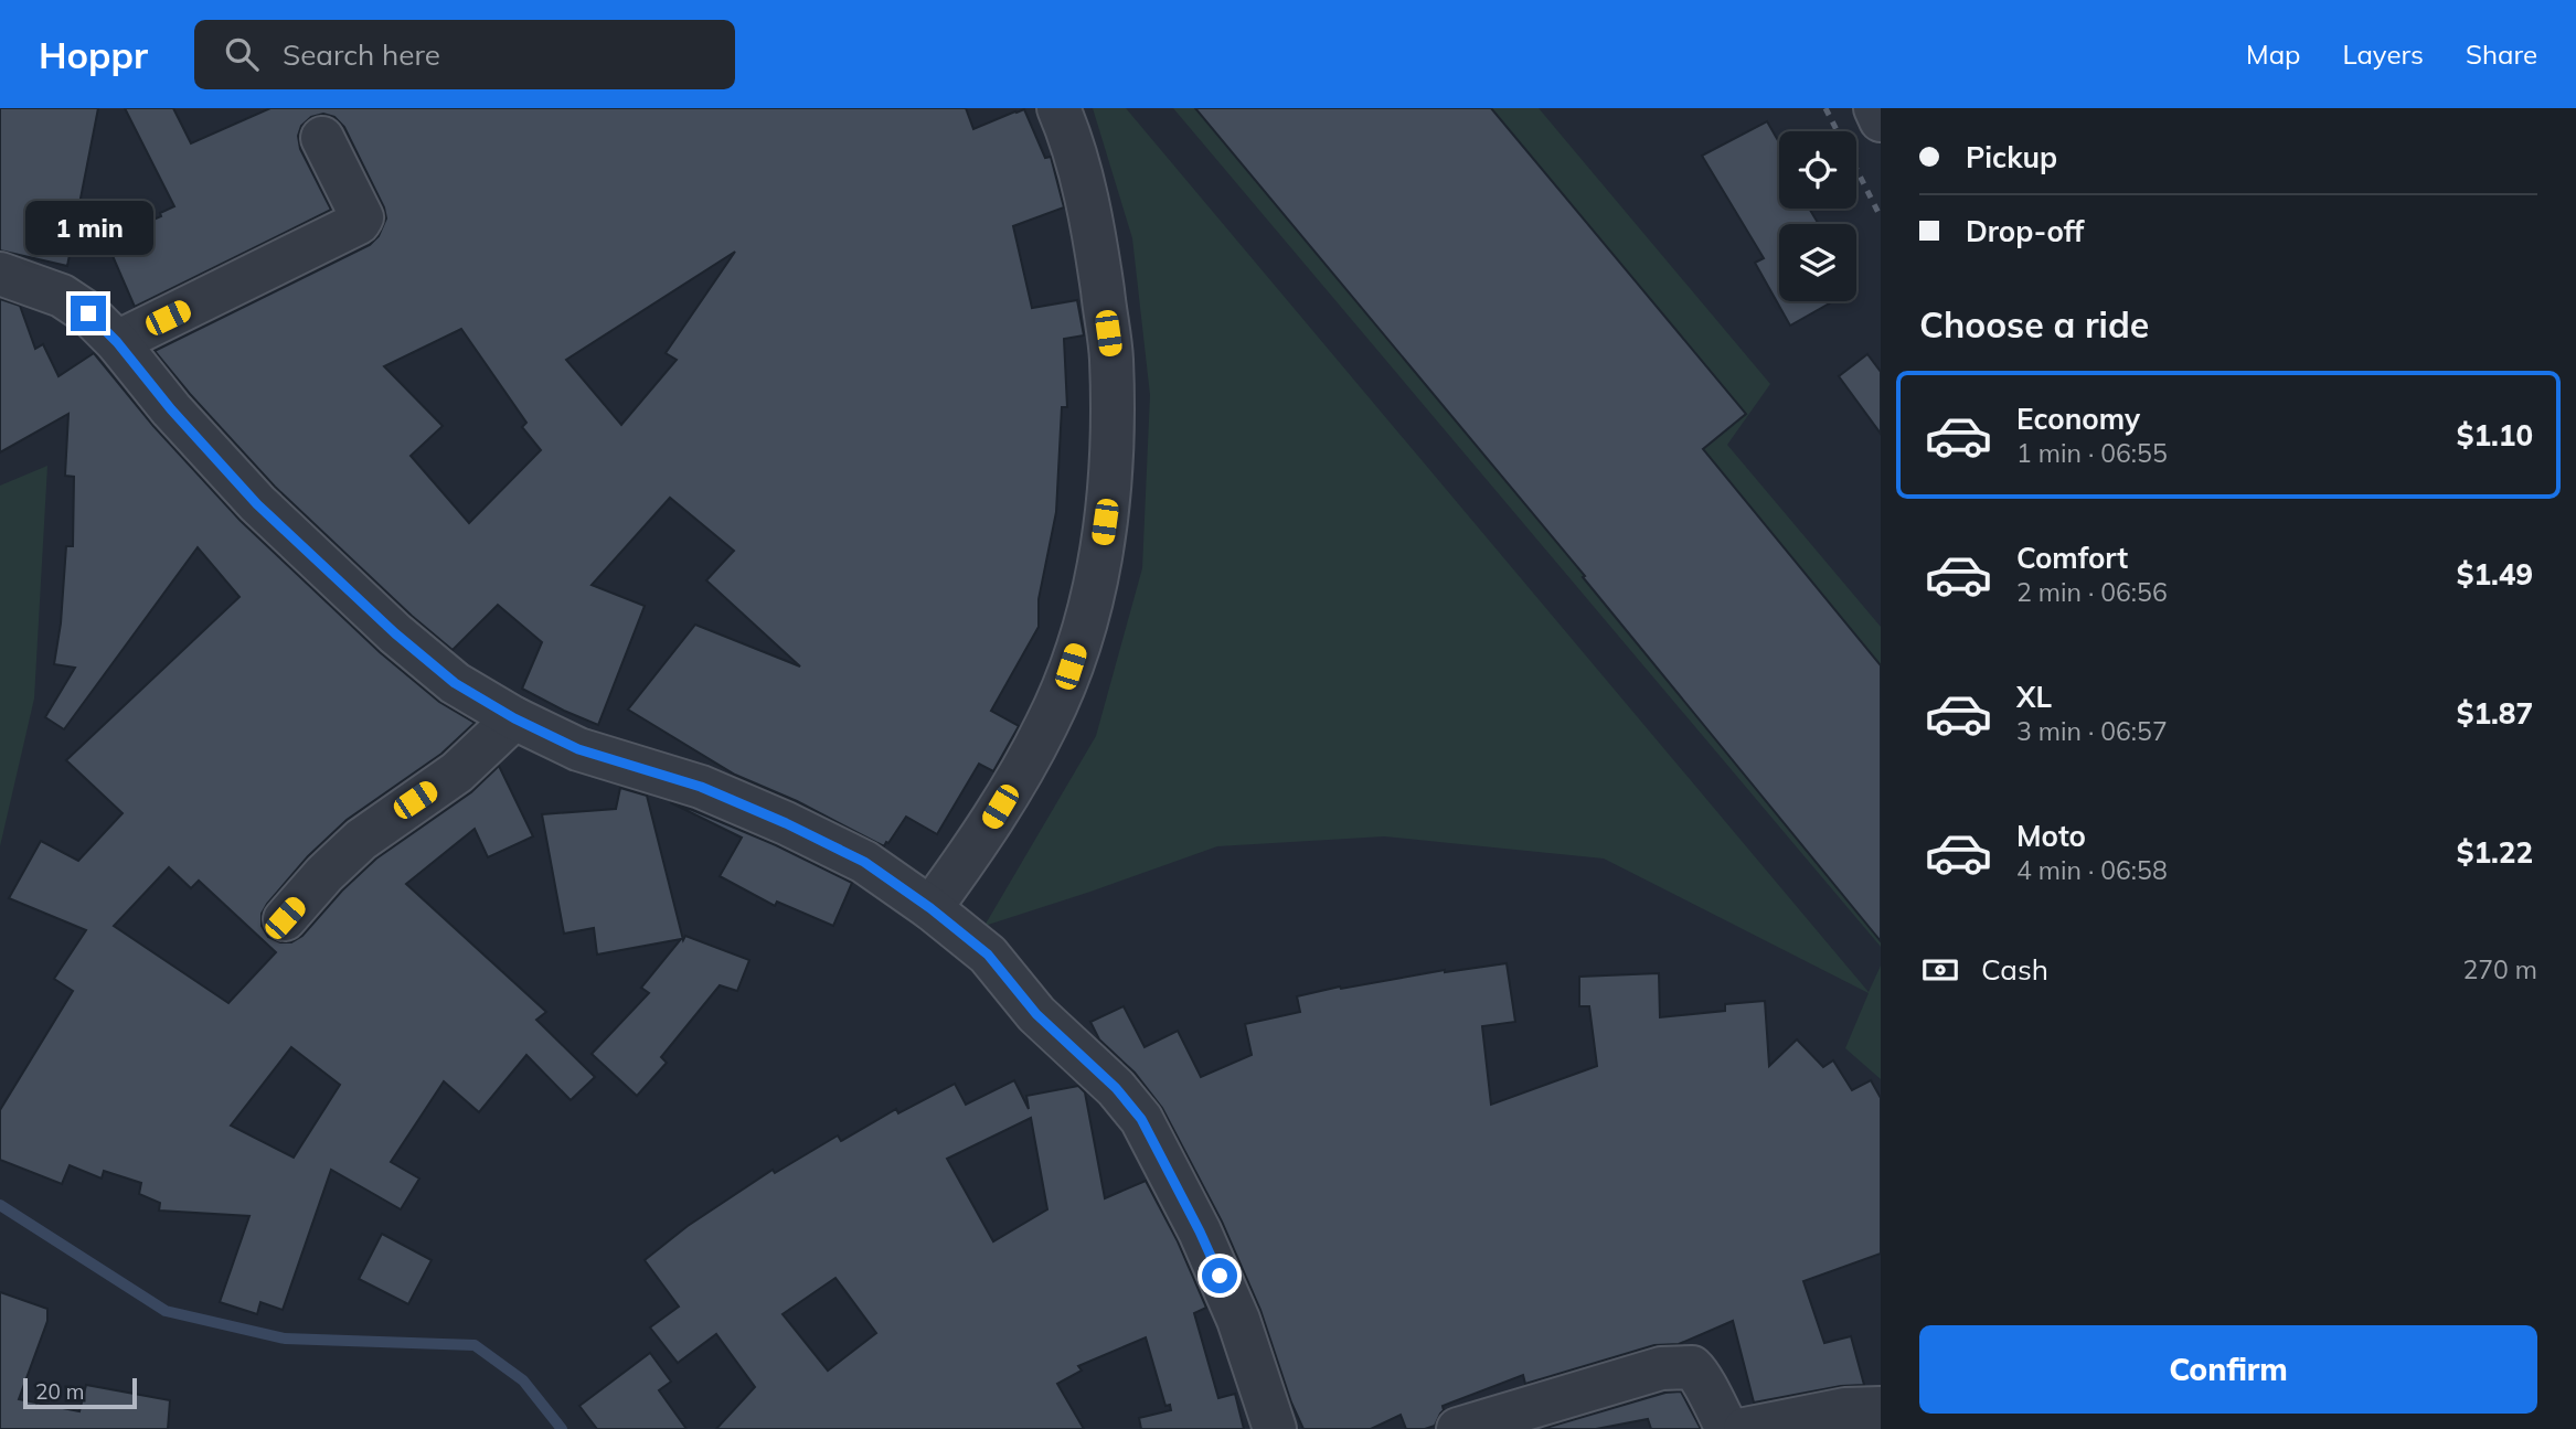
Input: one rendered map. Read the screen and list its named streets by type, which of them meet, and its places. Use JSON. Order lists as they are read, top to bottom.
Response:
{
  "scale_bar": "20 m",
  "page": {
    "header": "Hoppr",
    "search": "Search here",
    "nav": ["Map", "Layers", "Share"],
    "banner": ["Pickup", "Drop-off"],
    "bubble": "1 min",
    "heading": "Choose a ride",
    "list": [
      {
        "name": "Economy",
        "note": "1 min · 06:55",
        "value": "$1.10"
      },
      {
        "name": "Comfort",
        "note": "2 min · 06:56",
        "value": "$1.49"
      },
      {
        "name": "XL",
        "note": "3 min · 06:57",
        "value": "$1.87"
      },
      {
        "name": "Moto",
        "note": "4 min · 06:58",
        "value": "$1.22"
      }
    ],
    "pay": ["Cash", "270 m"],
    "buttons": "Confirm",
    "scale": "20 m"
  }
}
